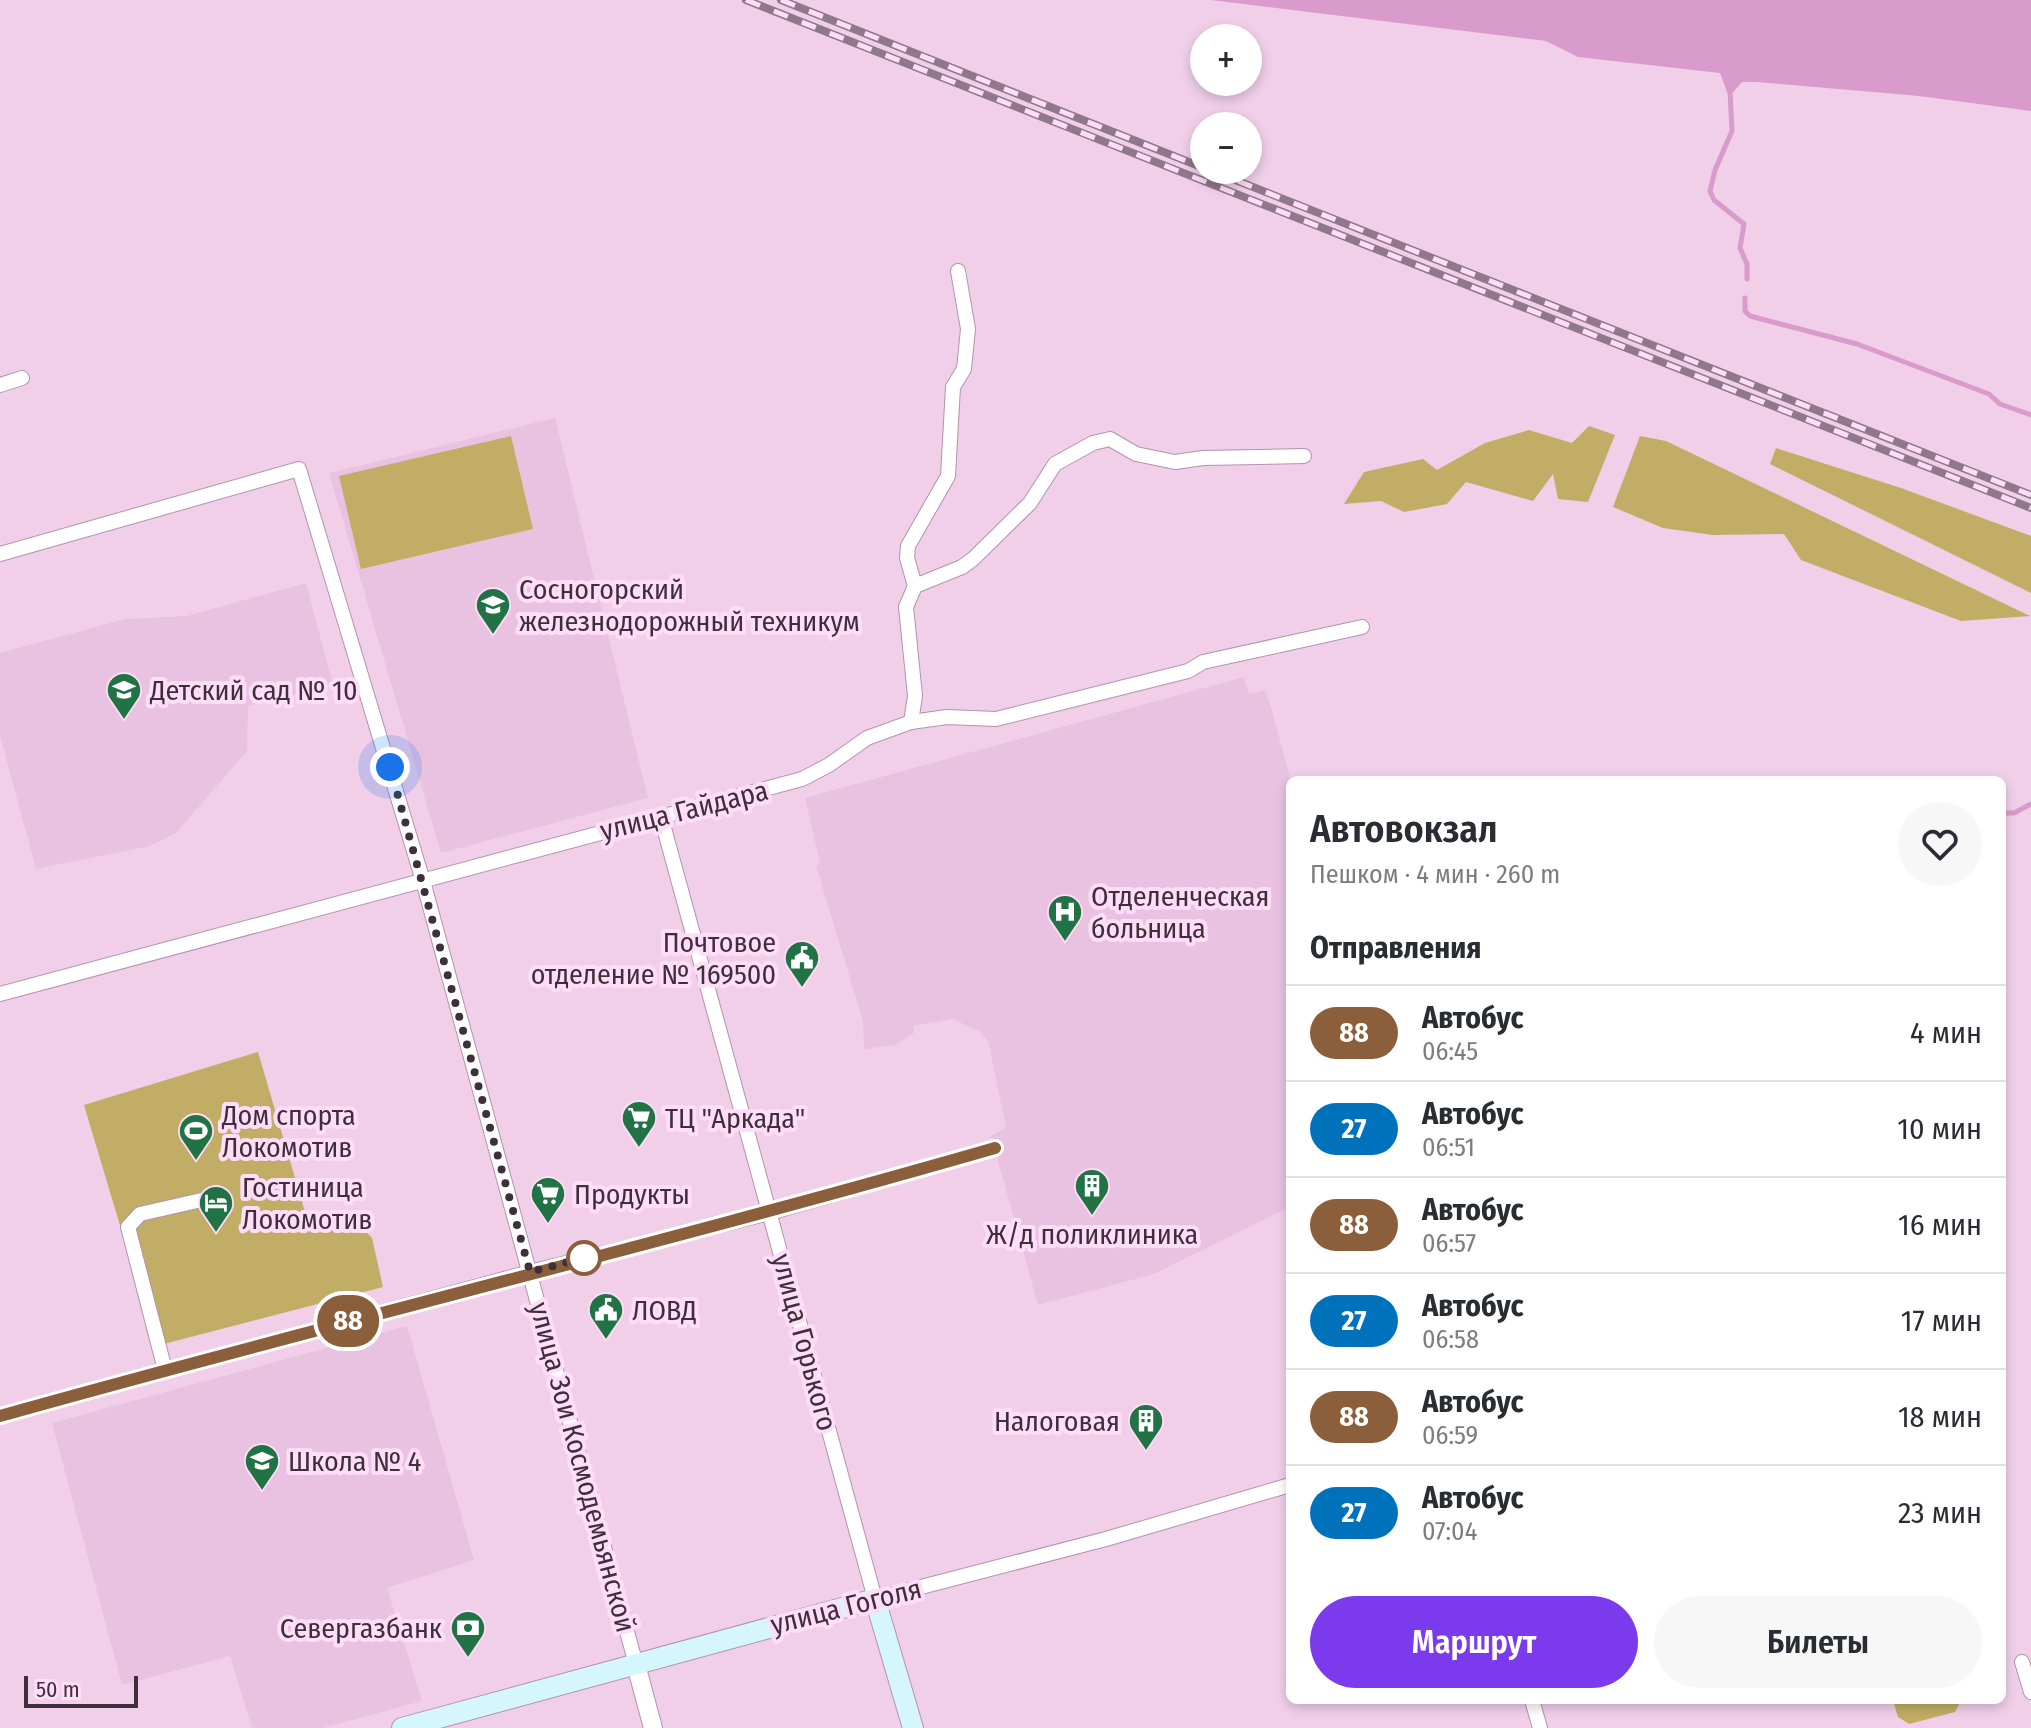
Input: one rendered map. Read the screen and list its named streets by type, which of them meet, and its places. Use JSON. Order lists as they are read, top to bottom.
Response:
{
  "streets": {
    "main road": ["улица Горького", "улица Гоголя"],
    "street": ["улица Гайдара", "улица Зои Космодемьянской"]
  },
  "crossings": [
    ["улица Гайдара", "улица Горького"],
    ["улица Гайдара", "улица Зои Космодемьянской"],
    ["улица Горького", "улица Гоголя"],
    ["улица Зои Космодемьянской", "улица Гоголя"]
  ],
  "places": {
    "school or university": ["Сосногорский железнодорожный техникум", "Детский сад № 10", "Школа № 4"],
    "hospital": ["Отделенческая больница"],
    "public building": ["Почтовое отделение № 169500", "ЛОВД"],
    "supermarket": ["ТЦ \"Аркада\"", "Продукты"],
    "sports": ["Дом спорта Локомотив"],
    "building": ["Ж/д поликлиника", "Налоговая"],
    "hotel": ["Гостиница Локомотив"],
    "bank": ["Севергазбанк"]
  },
  "lines": ["bus line 88"],
  "scale_bar": "50 m",
  "page": {
    "on_map": "88",
    "map_buttons": ["+", "−"],
    "heading": [
      ["Автовокзал", "Пешком · 4 мин · 260 m"],
      "Отправления"
    ],
    "list": [
      {
        "mark": "88",
        "name": "Автобус",
        "note": "06:45",
        "value": "4 мин"
      },
      {
        "mark": "27",
        "name": "Автобус",
        "note": "06:51",
        "value": "10 мин"
      },
      {
        "mark": "88",
        "name": "Автобус",
        "note": "06:57",
        "value": "16 мин"
      },
      {
        "mark": "27",
        "name": "Автобус",
        "note": "06:58",
        "value": "17 мин"
      },
      {
        "mark": "88",
        "name": "Автобус",
        "note": "06:59",
        "value": "18 мин"
      },
      {
        "mark": "27",
        "name": "Автобус",
        "note": "07:04",
        "value": "23 мин"
      }
    ],
    "buttons": ["Маршрут", "Билеты"],
    "scale": "50 m"
  }
}
